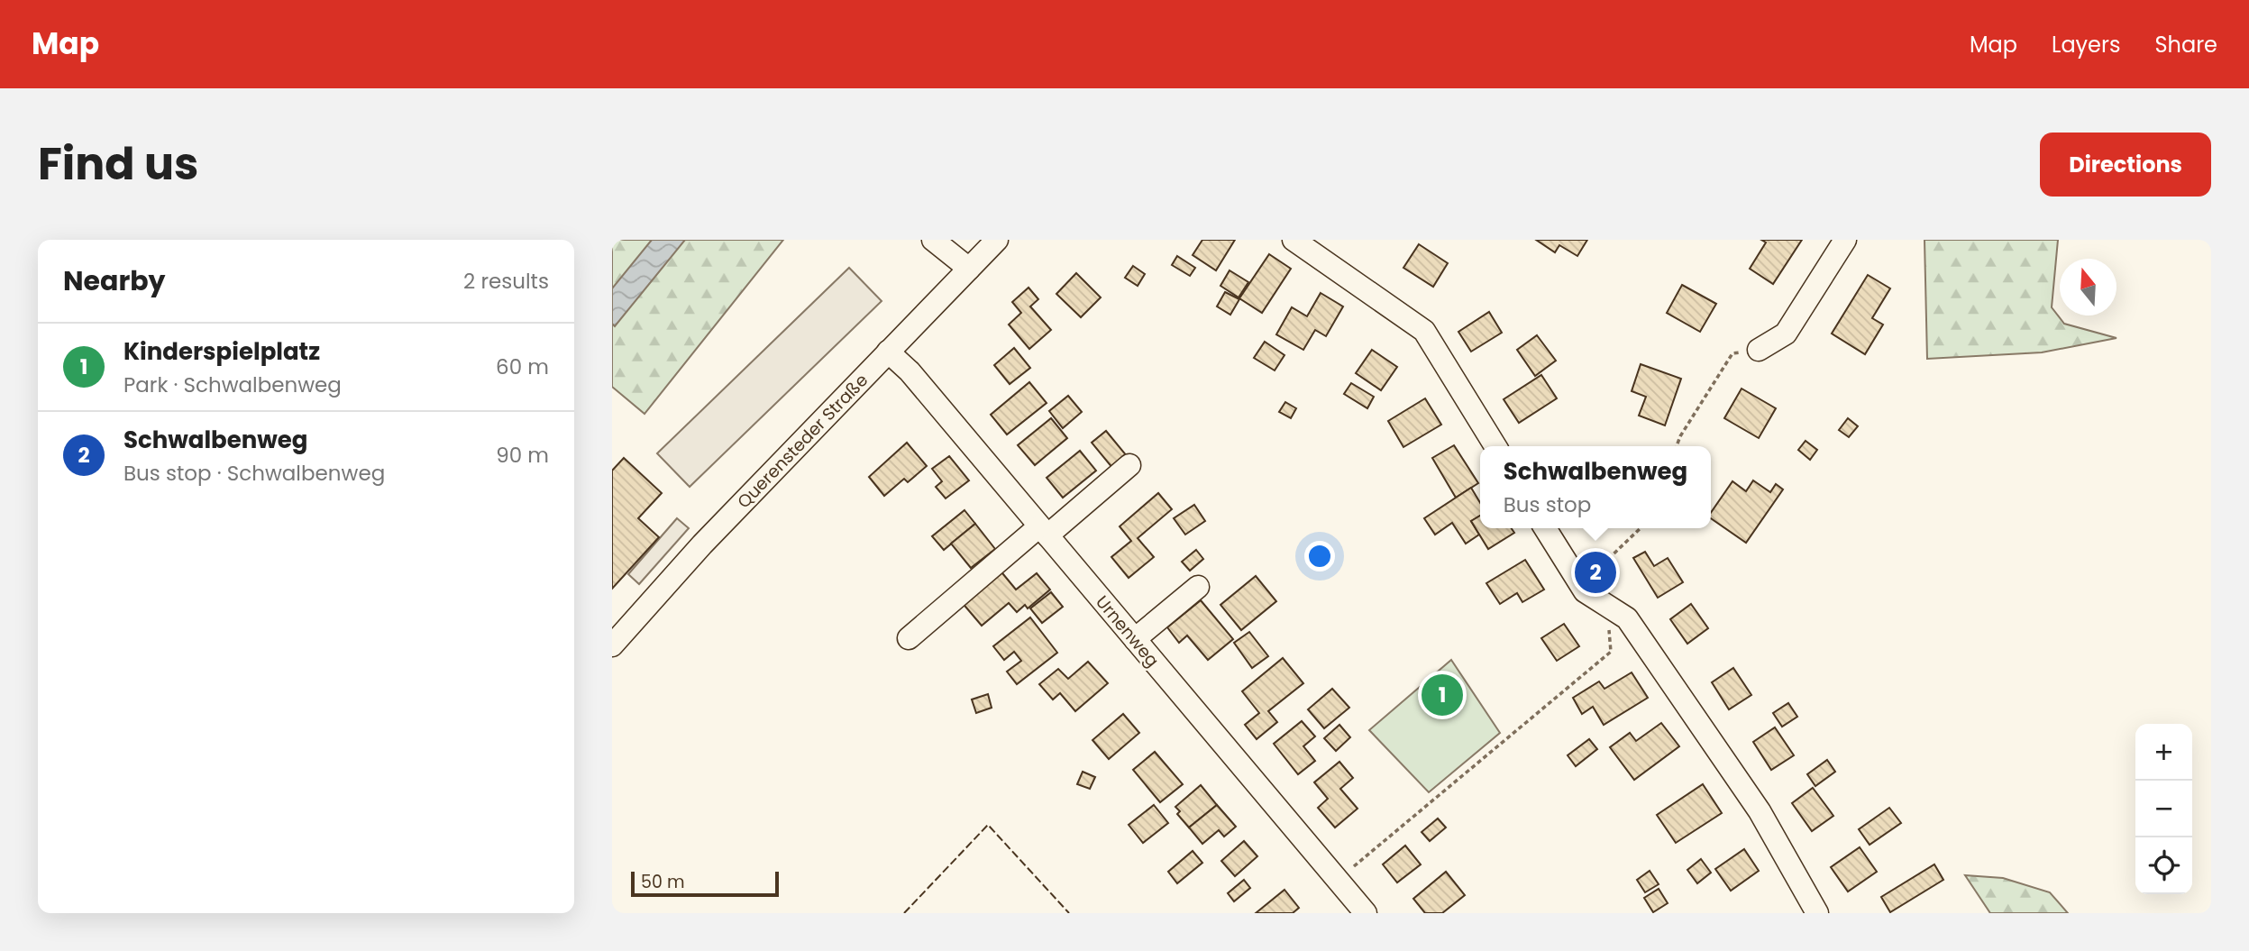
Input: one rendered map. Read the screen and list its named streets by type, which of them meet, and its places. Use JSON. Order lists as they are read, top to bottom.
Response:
{
  "streets": {
    "street": ["Querensteder Straße", "Urnenweg"]
  },
  "crossings": [
    ["Querensteder Straße", "Urnenweg"]
  ],
  "scale_bar": "50 m",
  "north": "top",
  "page": {
    "header": "Map",
    "nav": ["Map", "Layers", "Share"],
    "title": "Find us",
    "buttons": "Directions",
    "heading": ["Nearby", "2 results"],
    "list": [
      {
        "mark": "1",
        "name": "Kinderspielplatz",
        "note": "Park · Schwalbenweg",
        "value": "60 m"
      },
      {
        "mark": "2",
        "name": "Schwalbenweg",
        "note": "Bus stop · Schwalbenweg",
        "value": "90 m"
      }
    ],
    "popup": ["Schwalbenweg", "Bus stop"],
    "pins": ["2", "1"],
    "map_buttons": ["+", "−"],
    "scale": "50 m"
  }
}
